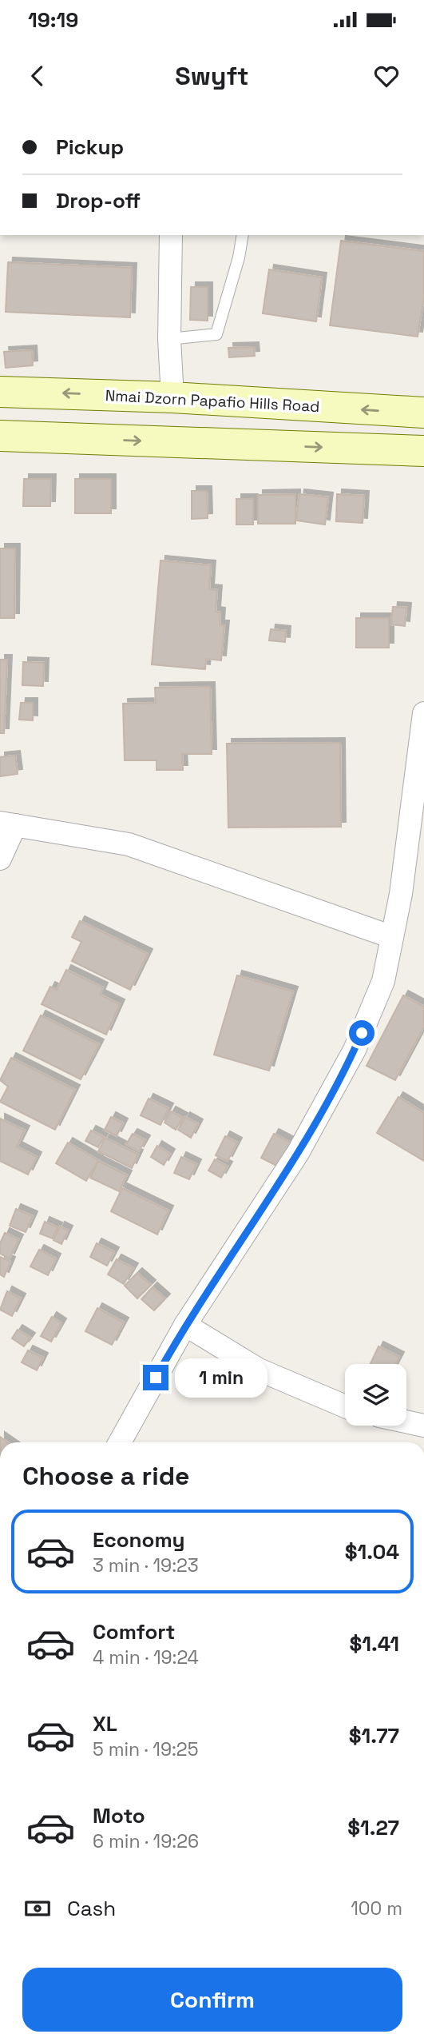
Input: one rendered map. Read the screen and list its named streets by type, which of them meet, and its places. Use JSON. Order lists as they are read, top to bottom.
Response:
{
  "streets": {
    "street": ["Nmai Dzorn Papafio Hills Road"]
  },
  "page": {
    "status": "19:19",
    "header": "Swyft",
    "banner": ["Pickup", "Drop-off"],
    "bubble": "1 min",
    "heading": "Choose a ride",
    "list": [
      {
        "name": "Economy",
        "note": "3 min · 19:23",
        "value": "$1.04"
      },
      {
        "name": "Comfort",
        "note": "4 min · 19:24",
        "value": "$1.41"
      },
      {
        "name": "XL",
        "note": "5 min · 19:25",
        "value": "$1.77"
      },
      {
        "name": "Moto",
        "note": "6 min · 19:26",
        "value": "$1.27"
      }
    ],
    "pay": ["Cash", "100 m"],
    "buttons": "Confirm"
  }
}
